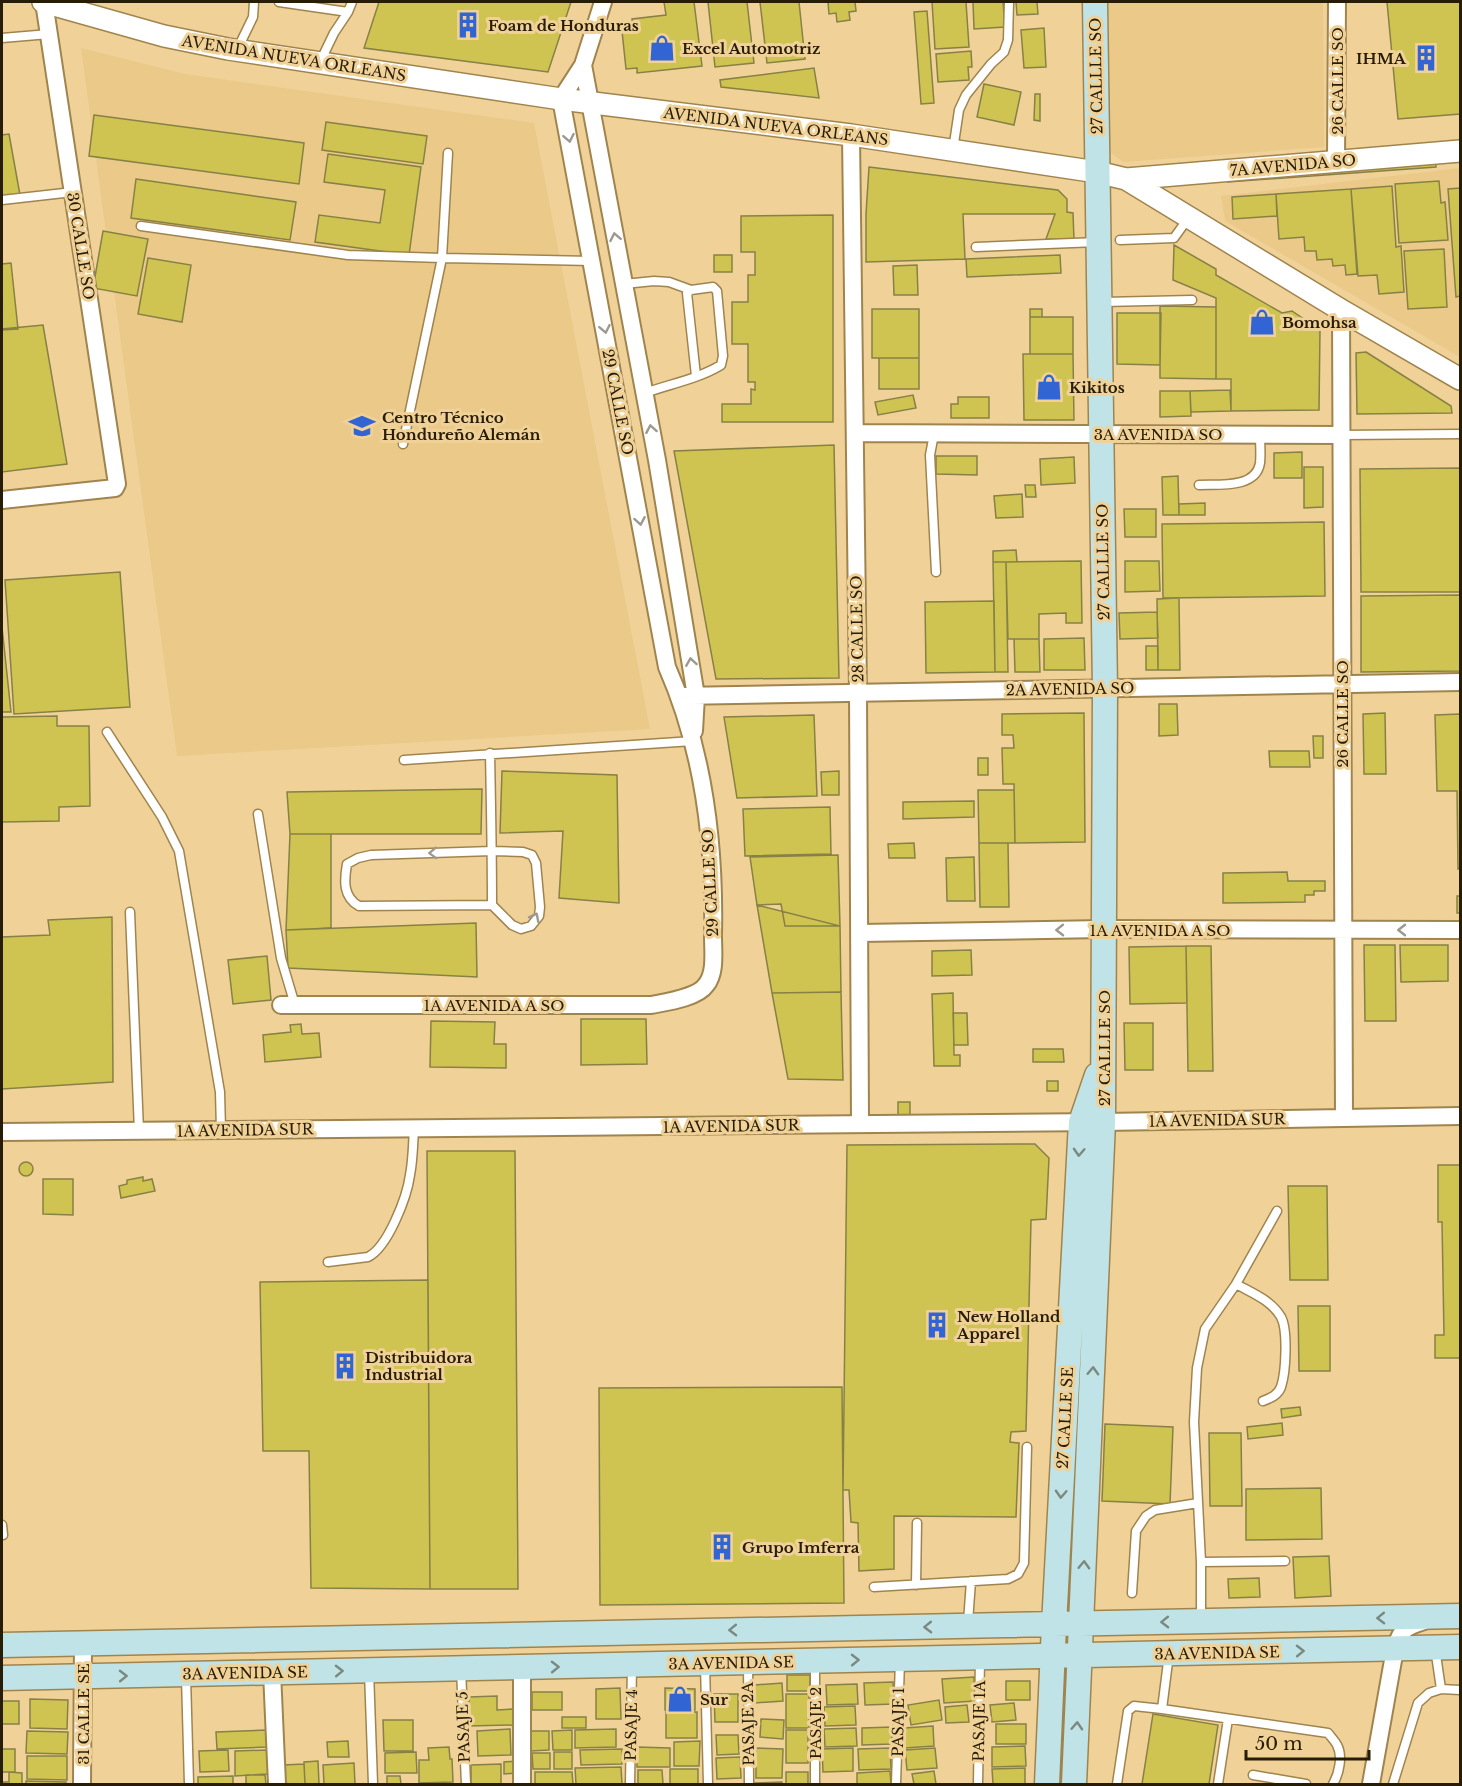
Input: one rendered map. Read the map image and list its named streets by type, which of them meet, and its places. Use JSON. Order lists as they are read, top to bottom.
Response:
{
  "streets": {
    "main road": ["27 CALLLE SO", "27 CALLE SE", "3A AVENIDA SE"],
    "street": [
      "AVENIDA NUEVA ORLEANS",
      "26 CALLE SO",
      "7A AVENIDA SO",
      "30 CALLE SO",
      "29 CALLE SO",
      "3A AVENIDA SO",
      "28 CALLE SO",
      "2A AVENIDA SO",
      "1A AVENIDA A SO",
      "1A AVENIDA SUR",
      "31 CALLE SE"
    ],
    "lane": [
      "PASAJE 1A",
      "PASAJE 1",
      "PASAJE 2",
      "PASAJE 2A",
      "PASAJE 4",
      "PASAJE 5"
    ]
  },
  "crossings": [
    ["AVENIDA NUEVA ORLEANS", "27 CALLLE SO"],
    ["AVENIDA NUEVA ORLEANS", "26 CALLE SO"],
    ["AVENIDA NUEVA ORLEANS", "7A AVENIDA SO"],
    ["AVENIDA NUEVA ORLEANS", "30 CALLE SO"],
    ["AVENIDA NUEVA ORLEANS", "29 CALLE SO"],
    ["AVENIDA NUEVA ORLEANS", "28 CALLE SO"],
    ["27 CALLLE SO", "3A AVENIDA SO"],
    ["27 CALLLE SO", "2A AVENIDA SO"],
    ["27 CALLLE SO", "1A AVENIDA A SO"],
    ["27 CALLLE SO", "27 CALLE SE"],
    ["26 CALLE SO", "7A AVENIDA SO"],
    ["26 CALLE SO", "3A AVENIDA SO"],
    ["26 CALLE SO", "2A AVENIDA SO"],
    ["26 CALLE SO", "1A AVENIDA A SO"],
    ["26 CALLE SO", "1A AVENIDA SUR"],
    ["29 CALLE SO", "2A AVENIDA SO"],
    ["29 CALLE SO", "1A AVENIDA A SO"],
    ["3A AVENIDA SO", "28 CALLE SO"],
    ["28 CALLE SO", "2A AVENIDA SO"],
    ["28 CALLE SO", "1A AVENIDA A SO"],
    ["28 CALLE SO", "1A AVENIDA SUR"],
    ["1A AVENIDA SUR", "27 CALLE SE"],
    ["27 CALLE SE", "3A AVENIDA SE"],
    ["3A AVENIDA SE", "31 CALLE SE"],
    ["3A AVENIDA SE", "PASAJE 1A"],
    ["3A AVENIDA SE", "PASAJE 1"],
    ["3A AVENIDA SE", "PASAJE 2"],
    ["3A AVENIDA SE", "PASAJE 2A"],
    ["3A AVENIDA SE", "PASAJE 4"],
    ["3A AVENIDA SE", "PASAJE 5"]
  ],
  "one_way": ["1A AVENIDA A SO"],
  "places": {
    "building": [
      "Foam de Honduras",
      "IHMA",
      "New Holland Apparel",
      "Distribuidora Industrial",
      "Grupo Imferra"
    ],
    "shop": [
      "Excel Automotriz",
      "Bomohsa",
      "Kikitos",
      "Sur"
    ],
    "school or university": ["Centro Técnico Hondureño Alemán"]
  },
  "scale_bar": "50 m"
}
